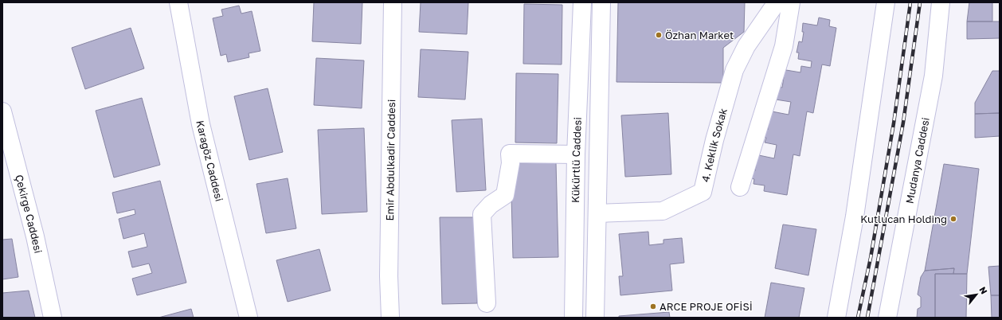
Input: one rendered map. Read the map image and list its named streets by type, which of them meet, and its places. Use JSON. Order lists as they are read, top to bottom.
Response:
{
  "streets": {
    "main road": [
      "4. Keklik Sokak",
      "Emir Abdulkadir Caddesi",
      "Kükürtlü Caddesi",
      "Karagöz Caddesi",
      "Mudanya Caddesi",
      "Çekirge Caddesi"
    ]
  },
  "crossings": [
    ["4. Keklik Sokak", "Kükürtlü Caddesi"]
  ],
  "places": ["Özhan Market", "Kutlucan Holding", "ARCE PROJE OFİSİ"],
  "north": "top right"
}
